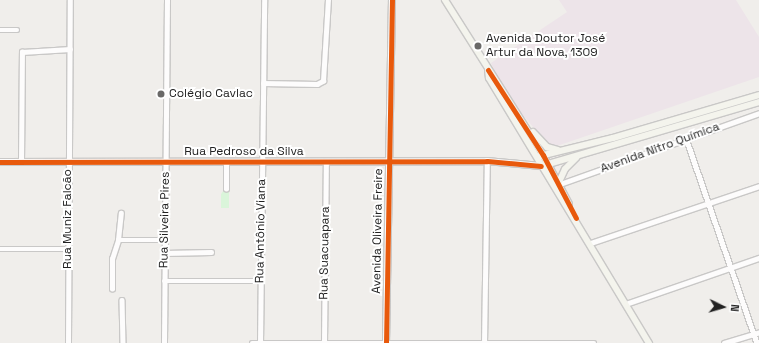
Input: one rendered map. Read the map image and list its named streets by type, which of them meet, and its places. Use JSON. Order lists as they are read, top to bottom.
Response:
{
  "streets": {
    "street": [
      "Avenida Nitro Química",
      "Rua Pedroso da Silva",
      "Rua Muniz Falcão",
      "Rua Silveira Pires",
      "Rua Antônio Viana",
      "Avenida Oliveira Freire",
      "Rua Suacuapara"
    ]
  },
  "crossings": [
    ["Rua Pedroso da Silva", "Rua Muniz Falcão"],
    ["Rua Pedroso da Silva", "Rua Silveira Pires"],
    ["Rua Pedroso da Silva", "Rua Antônio Viana"],
    ["Rua Pedroso da Silva", "Avenida Oliveira Freire"],
    ["Rua Pedroso da Silva", "Rua Suacuapara"]
  ],
  "places": ["Avenida Doutor José Artur da Nova, 1309", "Colégio Cavlac"],
  "north": "right"
}
